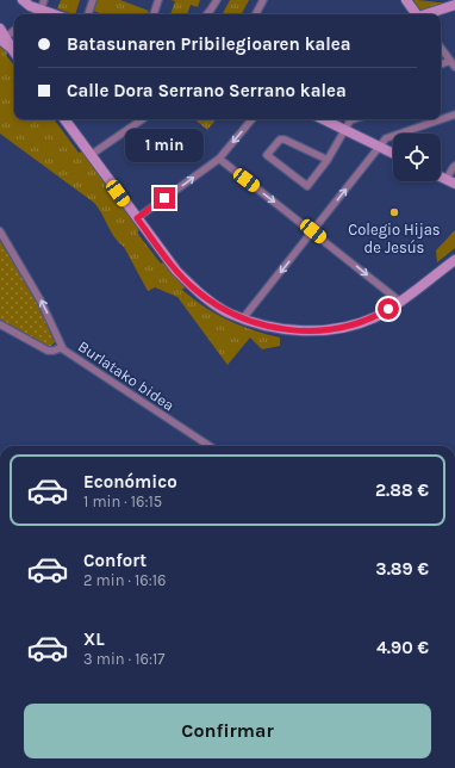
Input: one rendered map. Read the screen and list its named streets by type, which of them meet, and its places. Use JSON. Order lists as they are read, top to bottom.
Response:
{
  "streets": {
    "street": ["Burlatako bidea"]
  },
  "one_way": ["Burlatako bidea"],
  "places": ["Colegio Hijas de Jesús"],
  "page": {
    "banner": ["Batasunaren Pribilegioaren kalea", "Calle Dora Serrano Serrano kalea"],
    "bubble": "1 min",
    "list": [
      {
        "name": "Económico",
        "note": "1 min · 16:15",
        "value": "2.88 €"
      },
      {
        "name": "Confort",
        "note": "2 min · 16:16",
        "value": "3.89 €"
      },
      {
        "name": "XL",
        "note": "3 min · 16:17",
        "value": "4.90 €"
      }
    ],
    "buttons": "Confirmar"
  }
}
